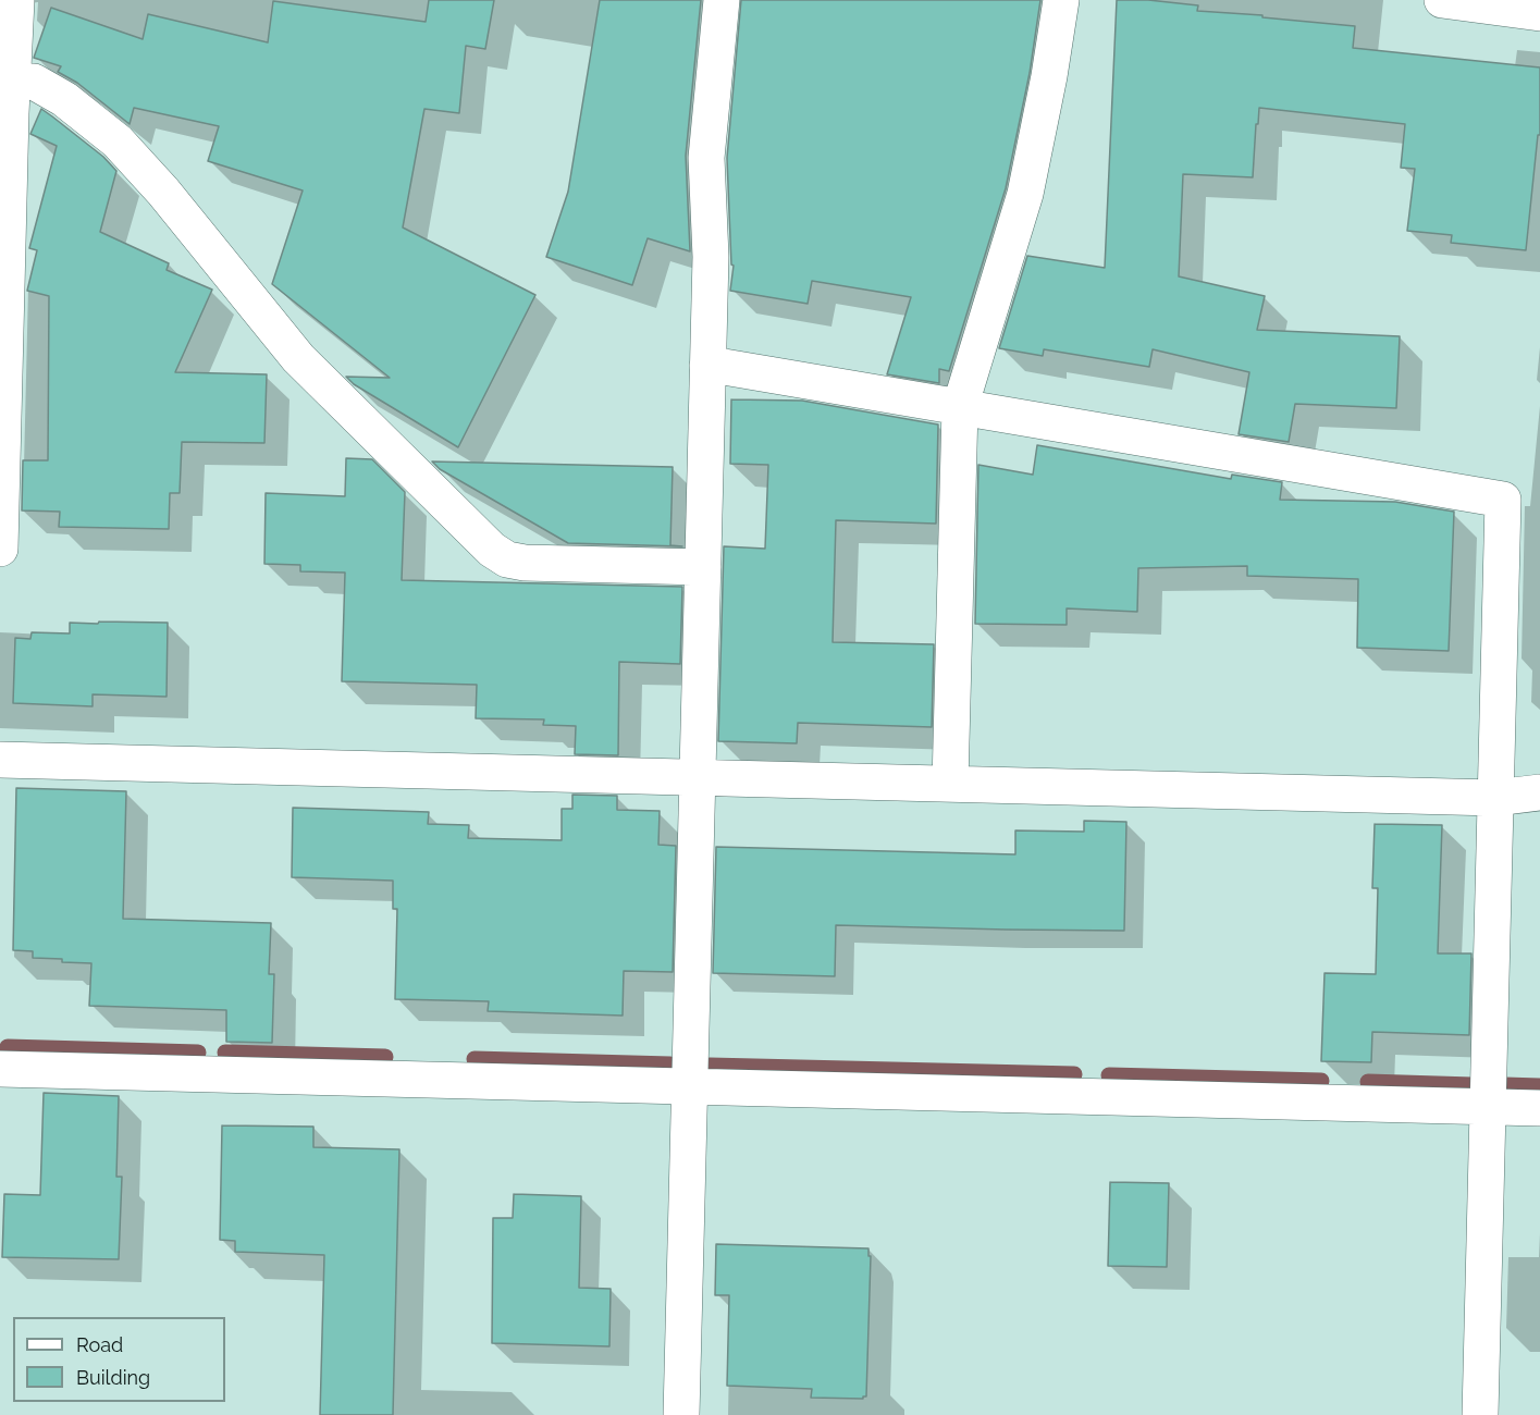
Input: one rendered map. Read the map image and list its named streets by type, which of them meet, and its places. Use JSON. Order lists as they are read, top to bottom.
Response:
{
  "legend": ["Road", "Building"]
}
